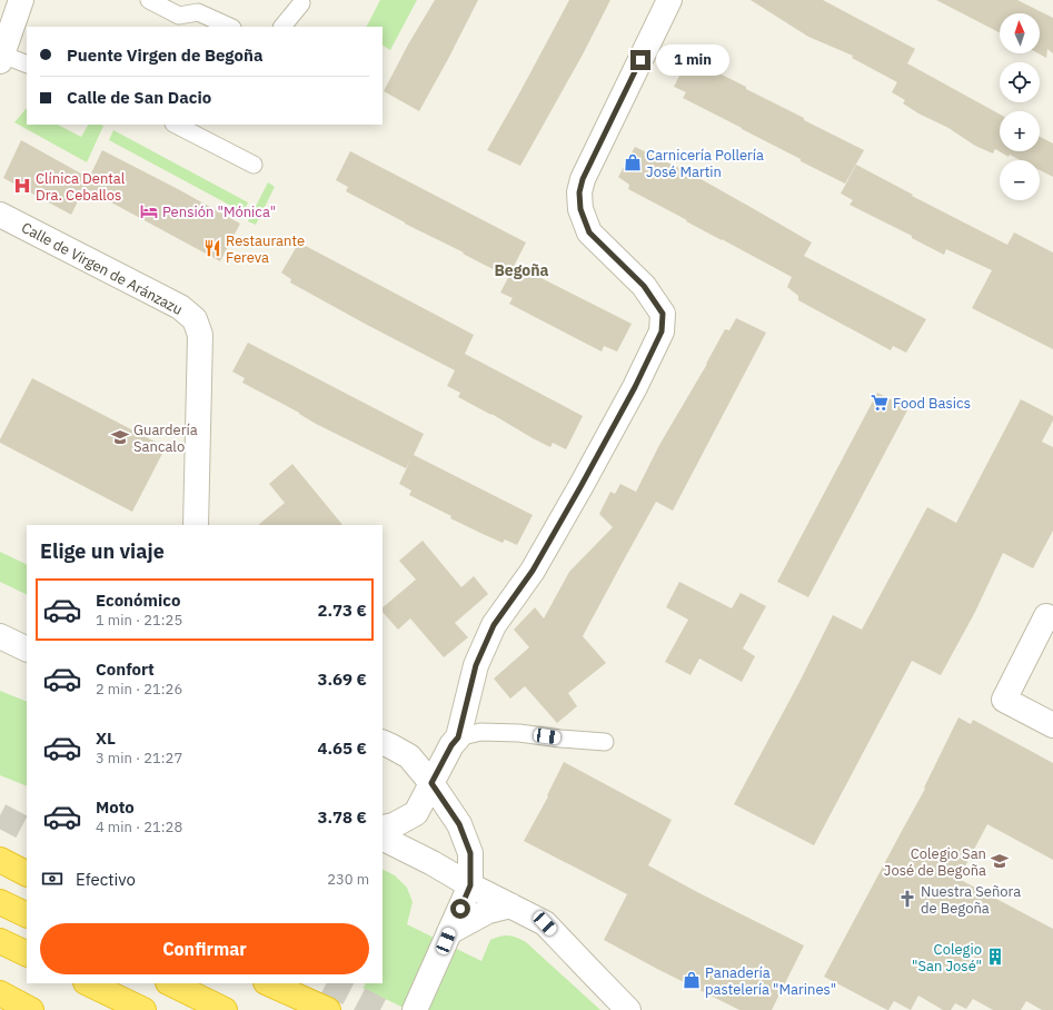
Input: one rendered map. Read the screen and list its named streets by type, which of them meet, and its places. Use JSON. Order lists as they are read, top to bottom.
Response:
{
  "streets": {
    "street": ["Calle de Virgen de Aránzazu"]
  },
  "districts": ["Begoña"],
  "places": {
    "shop": ["Carnicería Pollería José Martin", "Panadería pastelería \"Marines\""],
    "hospital": ["Clínica Dental Dra. Ceballos"],
    "hotel": ["Pensión \"Mónica\""],
    "restaurant": ["Restaurante Fereva"],
    "supermarket": ["Food Basics"],
    "school or university": ["Guardería Sancalo", "Colegio San José de Begoña"],
    "church": ["Nuestra Señora de Begoña"],
    "building": ["Colegio \"San José\""]
  },
  "north": "top",
  "page": {
    "map_buttons": ["+", "−"],
    "banner": ["Puente Virgen de Begoña", "Calle de San Dacio"],
    "bubble": "1 min",
    "heading": "Elige un viaje",
    "list": [
      {
        "name": "Económico",
        "note": "1 min · 21:25",
        "value": "2.73 €"
      },
      {
        "name": "Confort",
        "note": "2 min · 21:26",
        "value": "3.69 €"
      },
      {
        "name": "XL",
        "note": "3 min · 21:27",
        "value": "4.65 €"
      },
      {
        "name": "Moto",
        "note": "4 min · 21:28",
        "value": "3.78 €"
      }
    ],
    "pay": ["Efectivo", "230 m"],
    "buttons": "Confirmar"
  }
}
